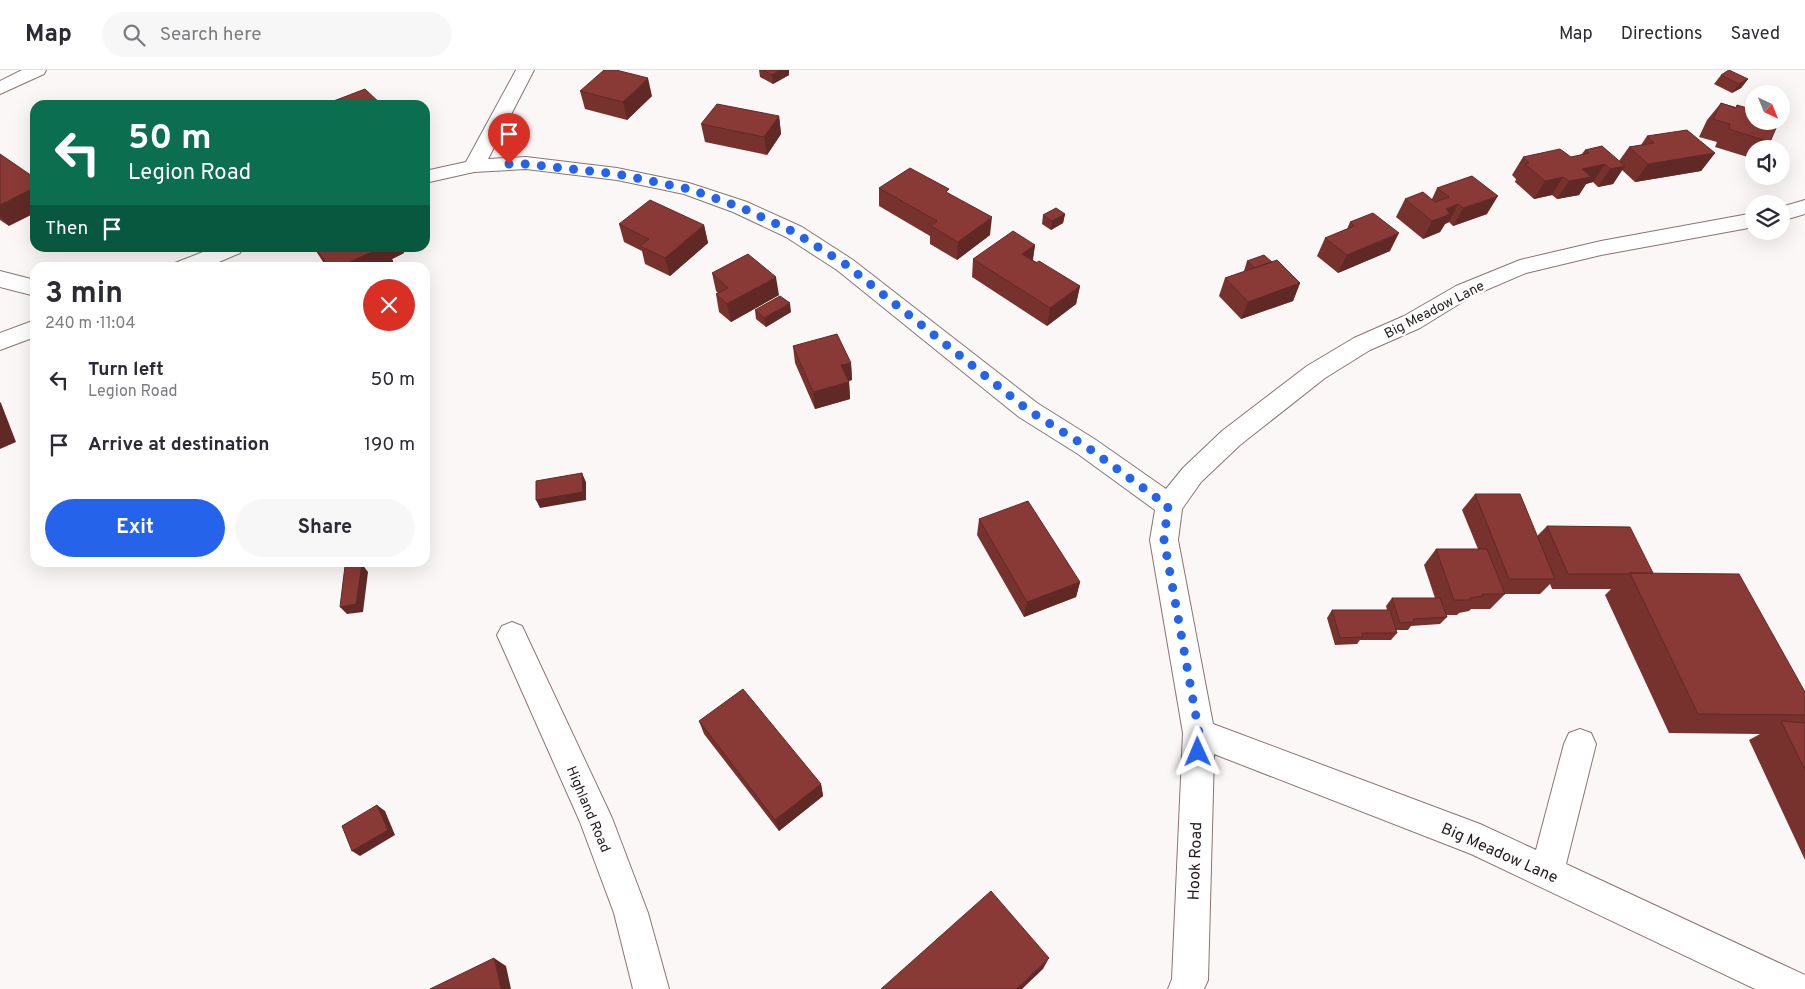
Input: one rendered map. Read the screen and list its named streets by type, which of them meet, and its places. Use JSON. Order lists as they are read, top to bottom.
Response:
{
  "streets": {
    "street": ["Big Meadow Lane", "Highland Road", "Hook Road"]
  },
  "crossings": [
    ["Big Meadow Lane", "Hook Road"]
  ],
  "north": "bottom right",
  "page": {
    "header": "Map",
    "search": "Search here",
    "nav": ["Map", "Directions", "Saved"],
    "turn": ["50 m", "Legion Road"],
    "then": "Then",
    "heading": ["3 min", "240 m · 11:04"],
    "list": [
      {
        "name": "Turn left",
        "note": "Legion Road",
        "value": "50 m"
      },
      {
        "name": "Arrive at destination",
        "value": "190 m"
      }
    ],
    "buttons": ["Exit", "Share"]
  }
}
